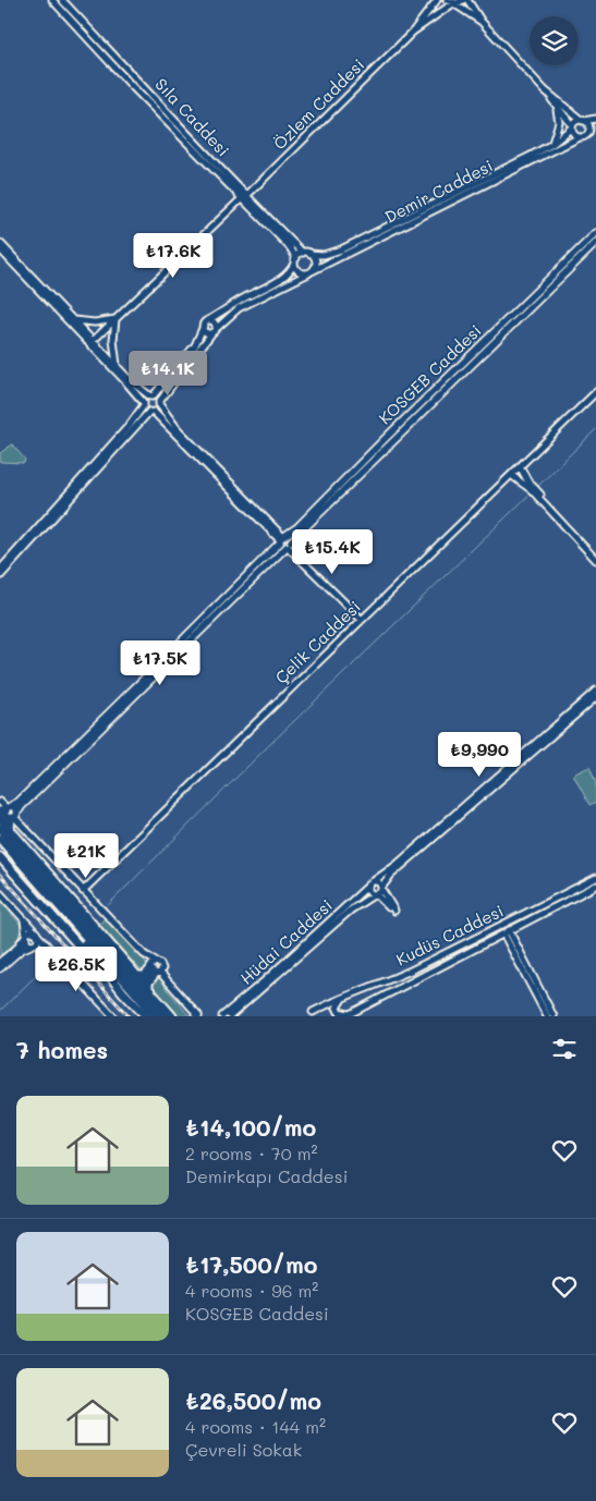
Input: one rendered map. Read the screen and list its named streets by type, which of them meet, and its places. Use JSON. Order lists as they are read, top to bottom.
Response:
{
  "streets": {
    "main road": ["KOSGEB Caddesi"],
    "street": [
      "Özlem Caddesi",
      "Sıla Caddesi",
      "Demir Caddesi",
      "Çelik Caddesi",
      "Kudüs Caddesi",
      "Hüdai Caddesi"
    ]
  },
  "crossings": [
    ["Özlem Caddesi", "Sıla Caddesi"],
    ["Sıla Caddesi", "Demir Caddesi"]
  ],
  "page": {
    "price": [
      "₺17.6K",
      "₺14.1K",
      "₺15.4K",
      "₺17.5K",
      "₺9,990",
      "₺21K",
      "₺26.5K"
    ],
    "heading": "7 homes",
    "list": [
      {
        "name": "₺14,100/mo",
        "note": "2 rooms · 70 m² · Demirkapı Caddesi"
      },
      {
        "name": "₺17,500/mo",
        "note": "4 rooms · 96 m² · KOSGEB Caddesi"
      },
      {
        "name": "₺26,500/mo",
        "note": "4 rooms · 144 m² · Çevreli Sokak"
      }
    ]
  }
}
